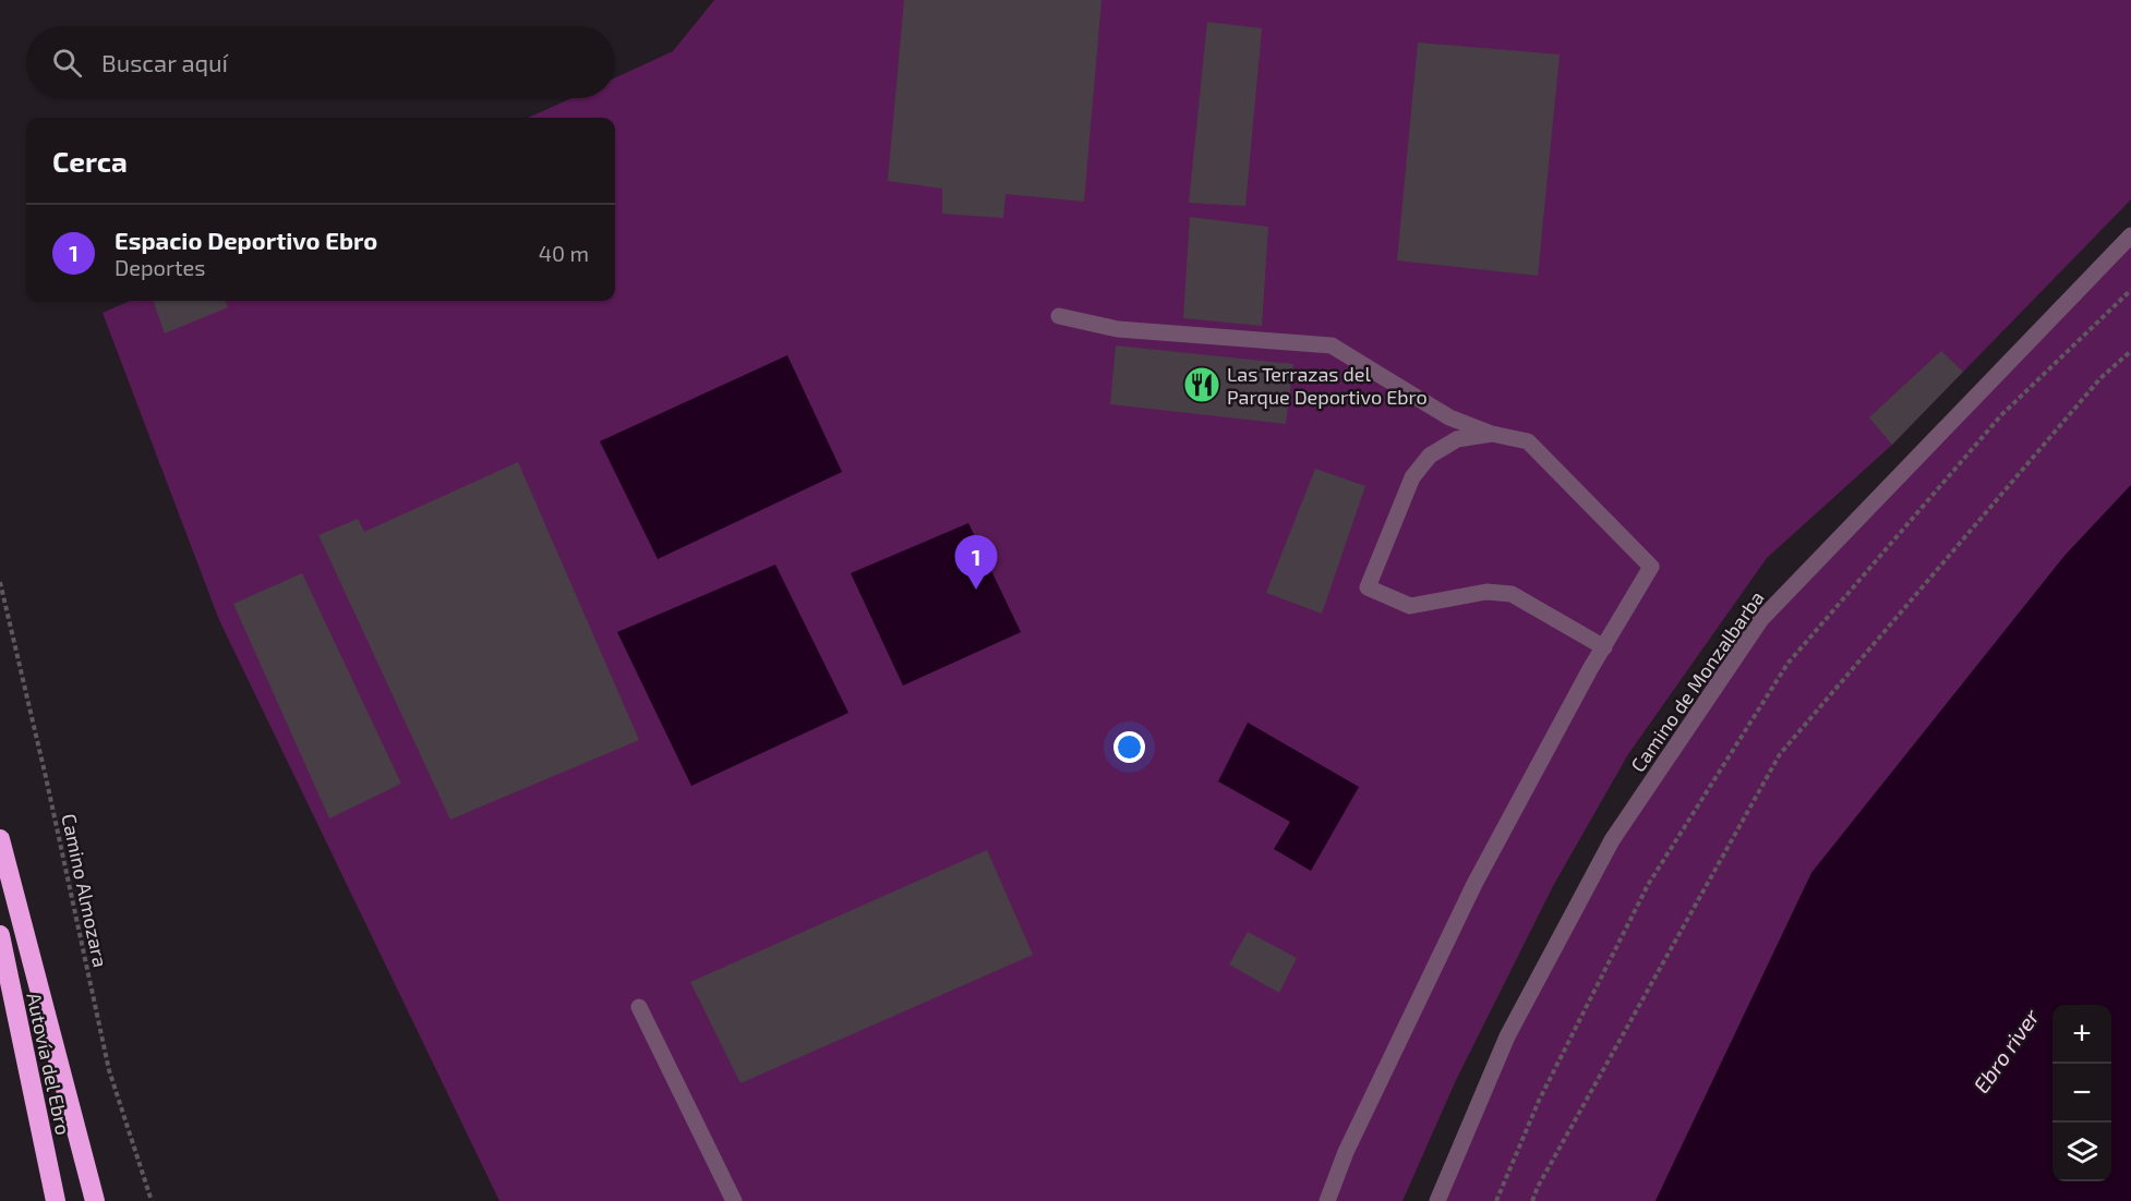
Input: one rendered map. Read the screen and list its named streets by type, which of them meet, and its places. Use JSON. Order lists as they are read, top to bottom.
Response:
{
  "streets": {
    "highway": ["Autovía del Ebro"],
    "street": ["Camino de Monzalbarba"],
    "path": ["Camino Almozara"]
  },
  "water": ["Ebro river"],
  "places": {
    "restaurant": ["Las Terrazas del Parque Deportivo Ebro"]
  },
  "page": {
    "search": "Buscar aquí",
    "heading": "Cerca",
    "list": [
      {
        "mark": "1",
        "name": "Espacio Deportivo Ebro",
        "note": "Deportes",
        "value": "40 m"
      }
    ],
    "pins": "1",
    "map_buttons": ["+", "−"]
  }
}
